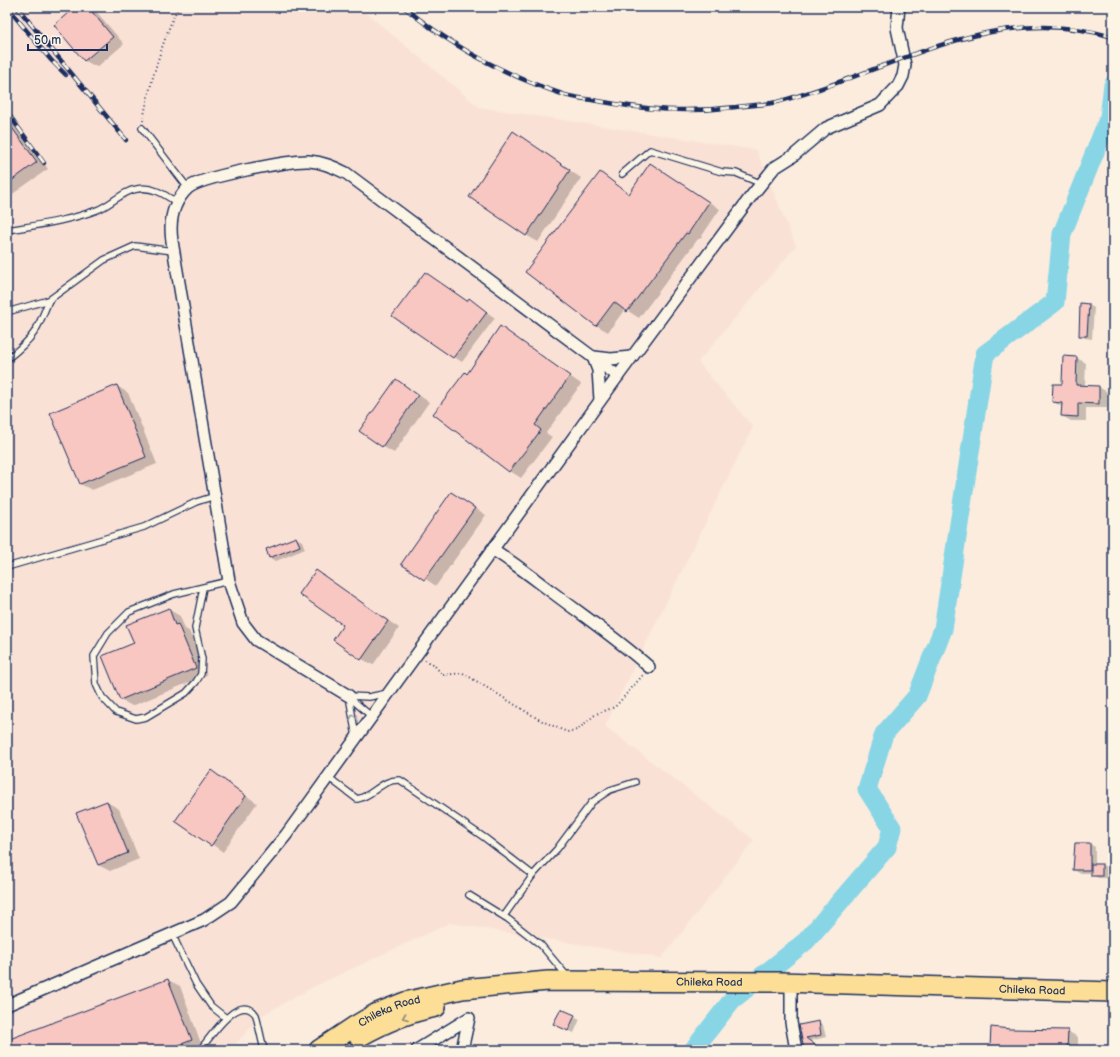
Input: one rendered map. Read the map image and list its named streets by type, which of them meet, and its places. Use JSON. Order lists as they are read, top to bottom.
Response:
{
  "streets": {
    "highway": ["Chileka Road"]
  },
  "scale_bar": "50 m"
}
